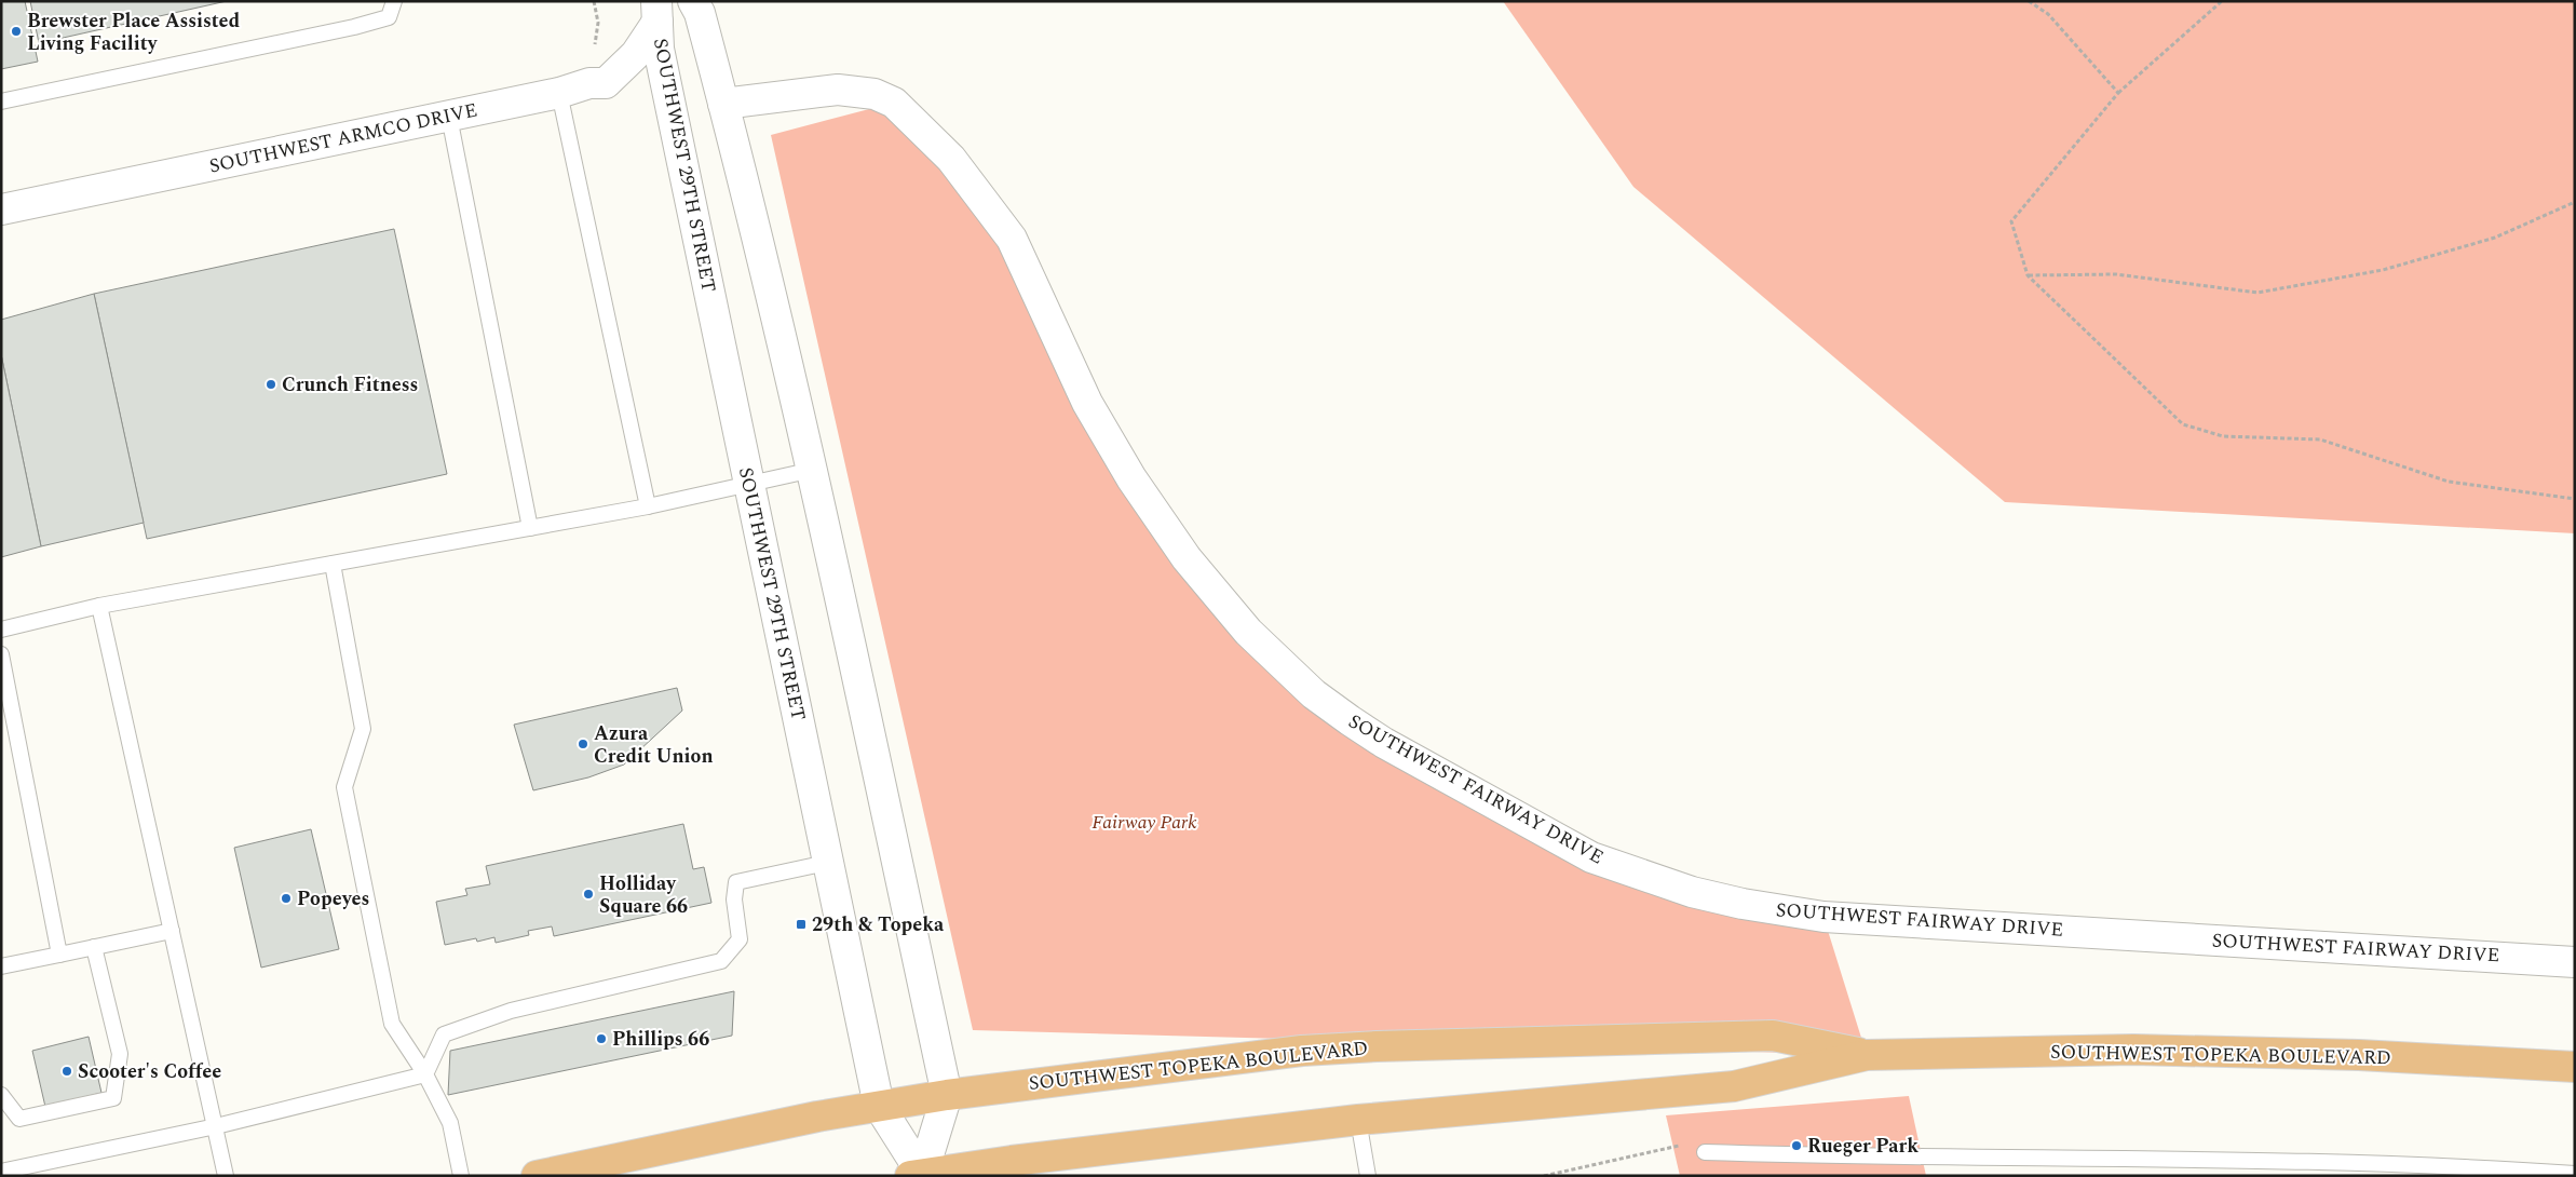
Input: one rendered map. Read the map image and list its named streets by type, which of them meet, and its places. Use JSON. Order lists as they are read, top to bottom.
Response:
{
  "streets": {
    "main road": ["SOUTHWEST TOPEKA BOULEVARD"],
    "street": ["SOUTHWEST ARMCO DRIVE", "SOUTHWEST 29TH STREET", "SOUTHWEST FAIRWAY DRIVE"]
  },
  "crossings": [
    ["SOUTHWEST ARMCO DRIVE", "SOUTHWEST 29TH STREET"],
    ["SOUTHWEST 29TH STREET", "SOUTHWEST TOPEKA BOULEVARD"]
  ],
  "parks": ["Fairway Park"],
  "places": {
    "other": [
      "Brewster Place Assisted Living Facility",
      "Crunch Fitness",
      "Azura Credit Union",
      "Holliday Square 66",
      "Popeyes",
      "Phillips 66",
      "Scooter's Coffee",
      "Rueger Park"
    ],
    "transit": ["29th & Topeka"]
  }
}
